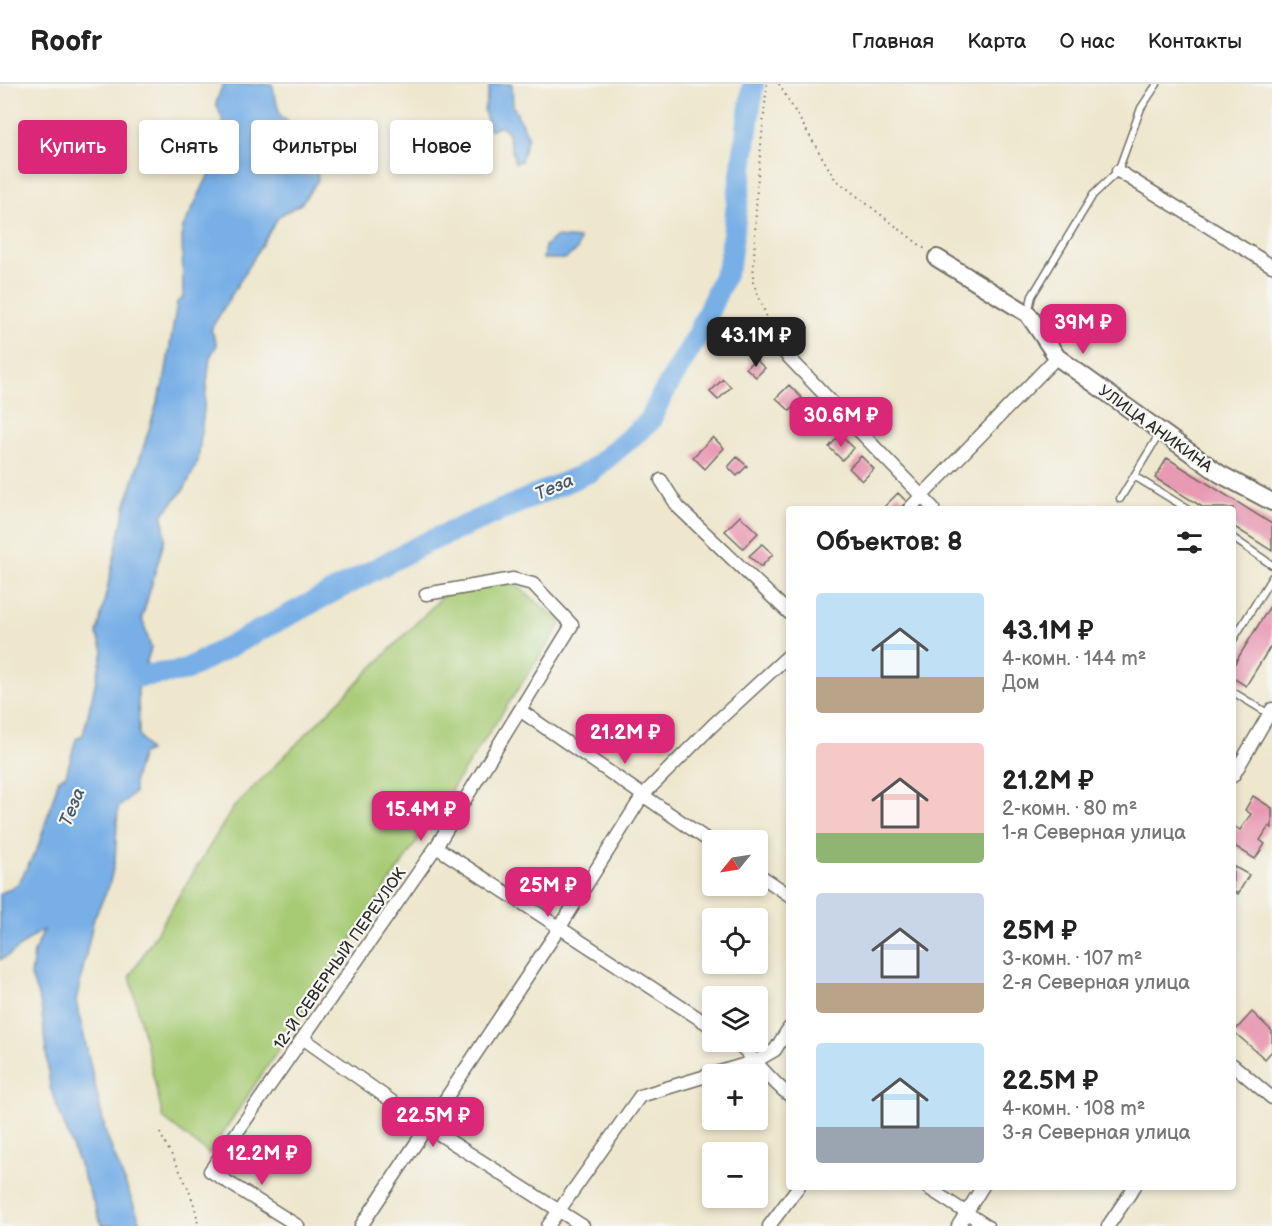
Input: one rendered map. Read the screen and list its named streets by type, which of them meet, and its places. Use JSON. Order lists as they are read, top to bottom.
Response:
{
  "streets": {
    "street": ["УЛИЦА АНИКИНА", "12-Й СЕВЕРНЫЙ ПЕРЕУЛОК"]
  },
  "water": ["Теза"],
  "north": "bottom left",
  "page": {
    "header": "Roofr",
    "nav": [
      "Главная",
      "Карта",
      "О нас",
      "Контакты"
    ],
    "chip": [
      "Купить",
      "Снять",
      "Фильтры",
      "Новое"
    ],
    "price": [
      "39M ₽",
      "43.1M ₽",
      "30.6M ₽",
      "21.2M ₽",
      "15.4M ₽",
      "25M ₽",
      "22.5M ₽",
      "12.2M ₽"
    ],
    "heading": "Объектов: 8",
    "list": [
      {
        "name": "43.1M ₽",
        "note": "4-комн. · 144 m² · Дом"
      },
      {
        "name": "21.2M ₽",
        "note": "2-комн. · 80 m² · 1-я Северная улица"
      },
      {
        "name": "25M ₽",
        "note": "3-комн. · 107 m² · 2-я Северная улица"
      },
      {
        "name": "22.5M ₽",
        "note": "4-комн. · 108 m² · 3-я Северная улица"
      }
    ],
    "map_buttons": ["+", "−"]
  }
}
